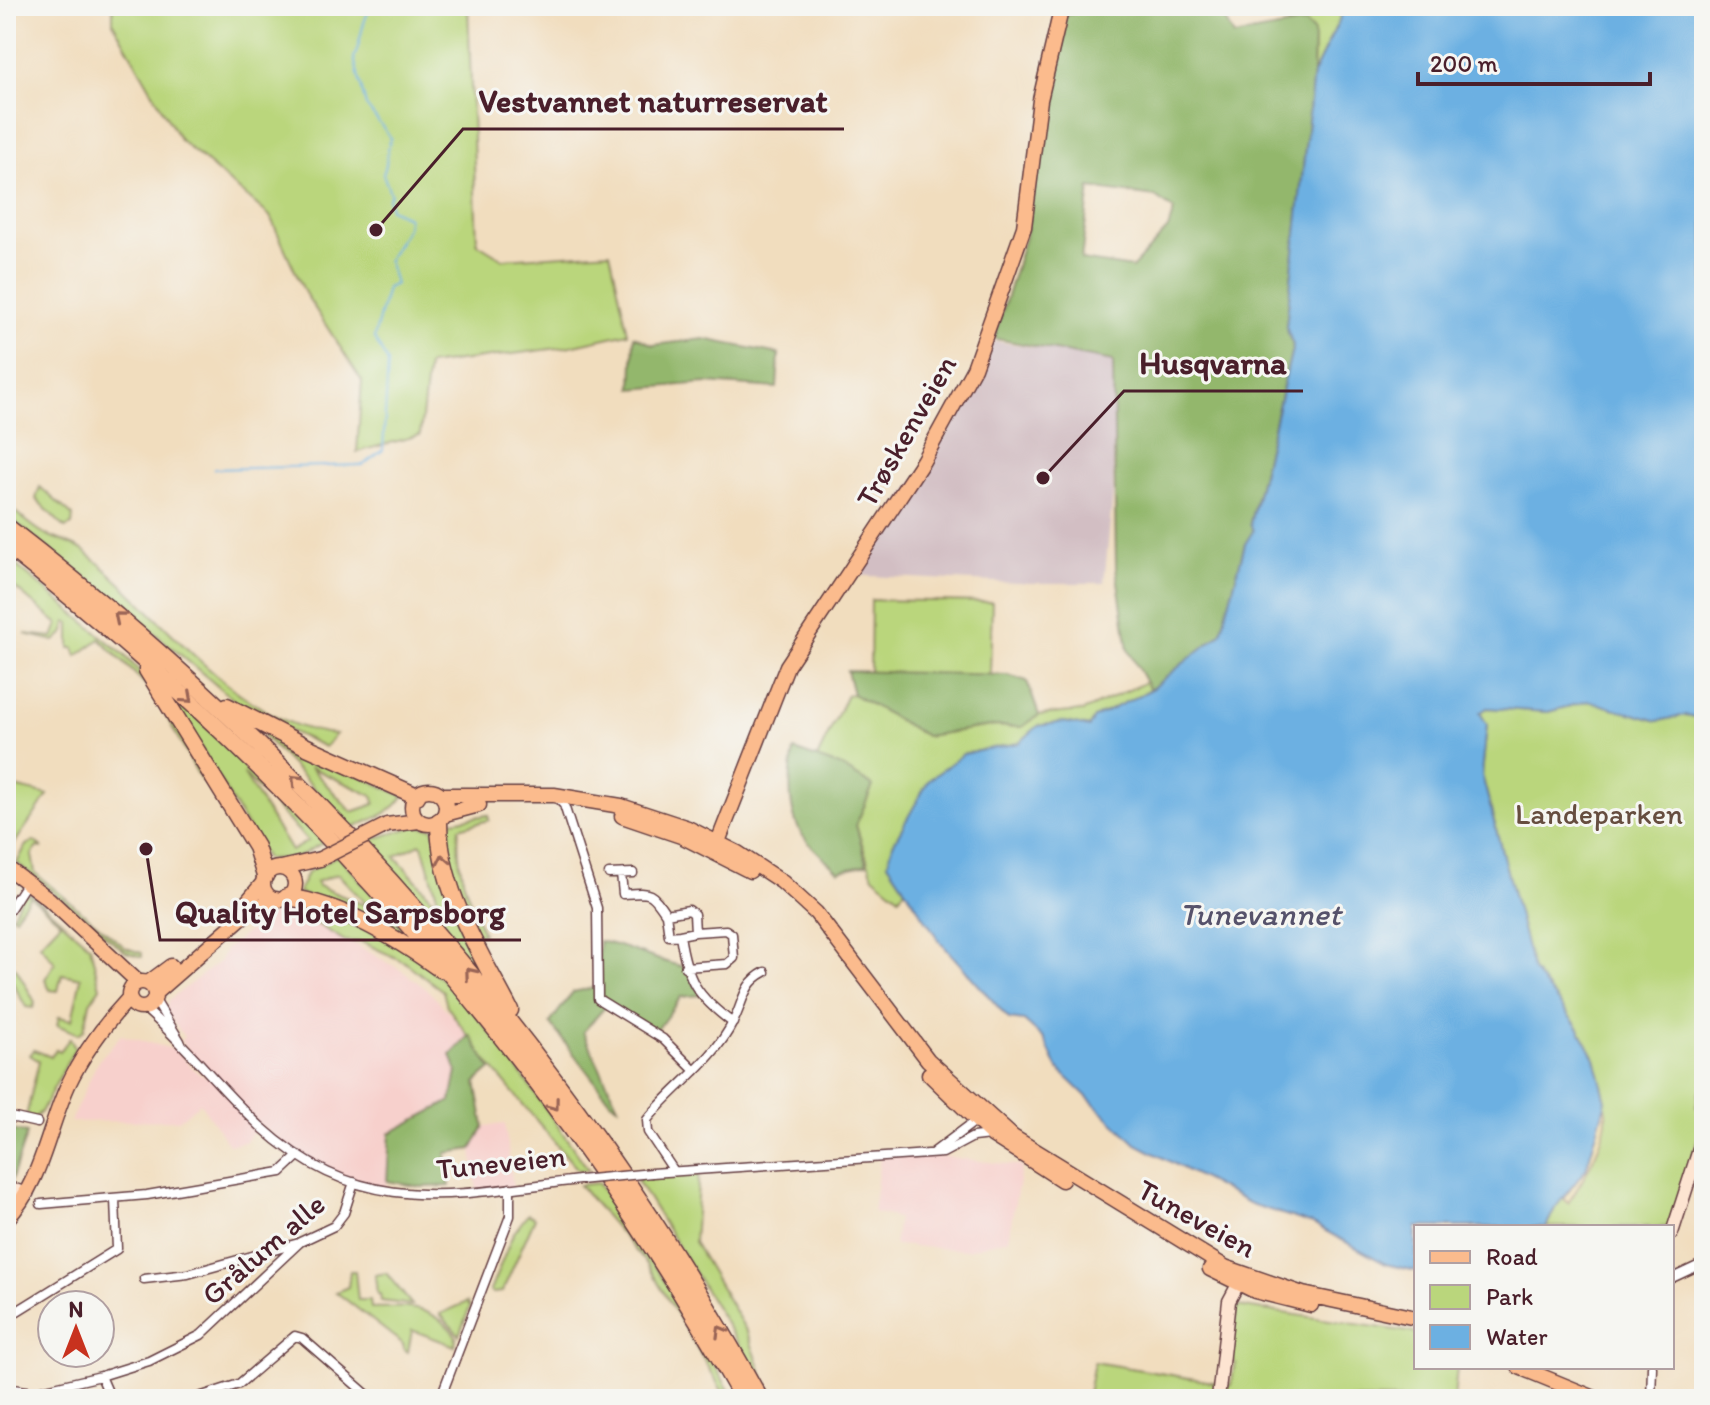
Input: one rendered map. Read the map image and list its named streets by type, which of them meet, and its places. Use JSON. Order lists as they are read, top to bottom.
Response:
{
  "streets": {
    "main road": ["Trøskenveien", "Tuneveien"],
    "street": ["Grålum alle"]
  },
  "crossings": [
    ["Tuneveien", "Grålum alle"]
  ],
  "water": ["Tunevannet"],
  "parks": ["Landeparken"],
  "places": ["Vestvannet naturreservat", "Husqvarna", "Quality Hotel Sarpsborg"],
  "legend": ["Road", "Park", "Water"],
  "scale_bar": "200 m",
  "north": "top"
}
